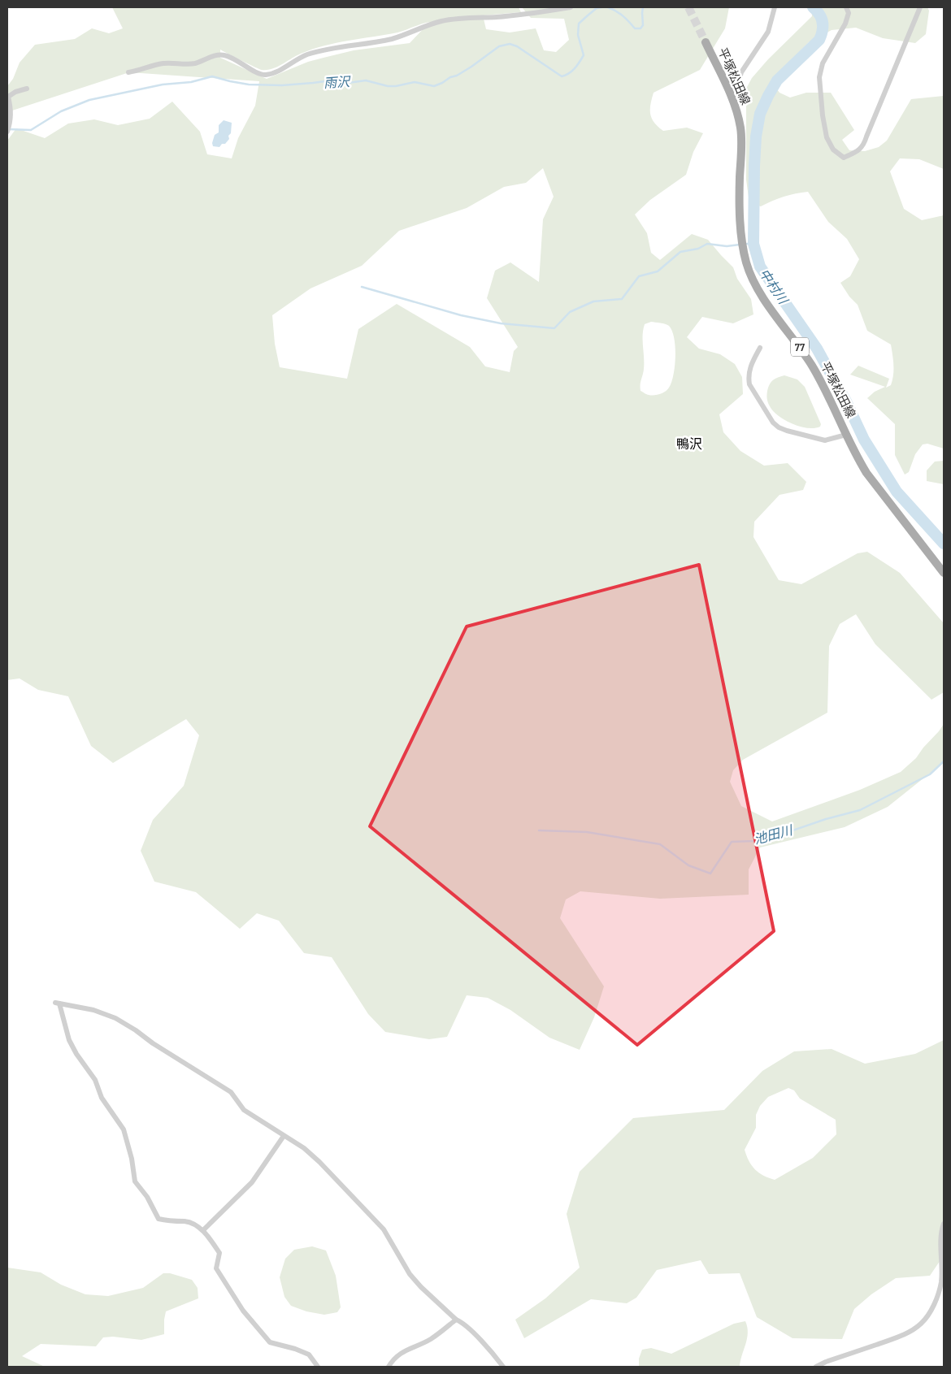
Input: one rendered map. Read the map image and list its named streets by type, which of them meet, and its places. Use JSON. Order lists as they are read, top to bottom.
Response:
{
  "streets": {
    "main road": ["平塚松田線", "77"]
  },
  "districts": ["鴨沢"],
  "water": ["雨沢", "中村川", "池田川"]
}
